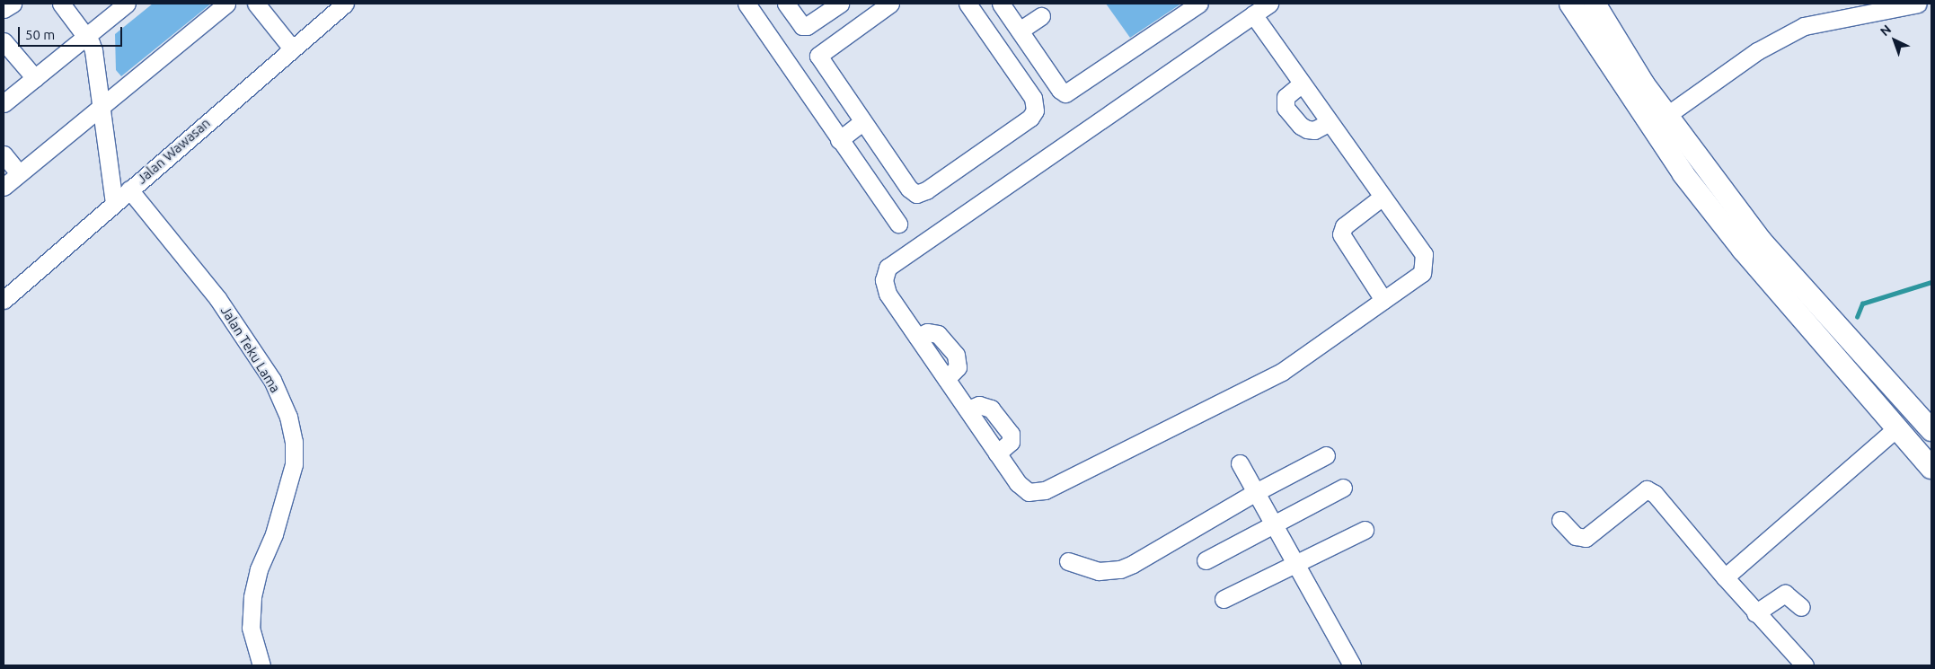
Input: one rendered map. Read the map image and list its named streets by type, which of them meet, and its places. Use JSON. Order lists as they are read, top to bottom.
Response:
{
  "streets": {
    "street": ["Jalan Wawasan", "Jalan Teku Lama"]
  },
  "crossings": [
    ["Jalan Wawasan", "Jalan Teku Lama"]
  ],
  "scale_bar": "50 m",
  "north": "top left"
}
